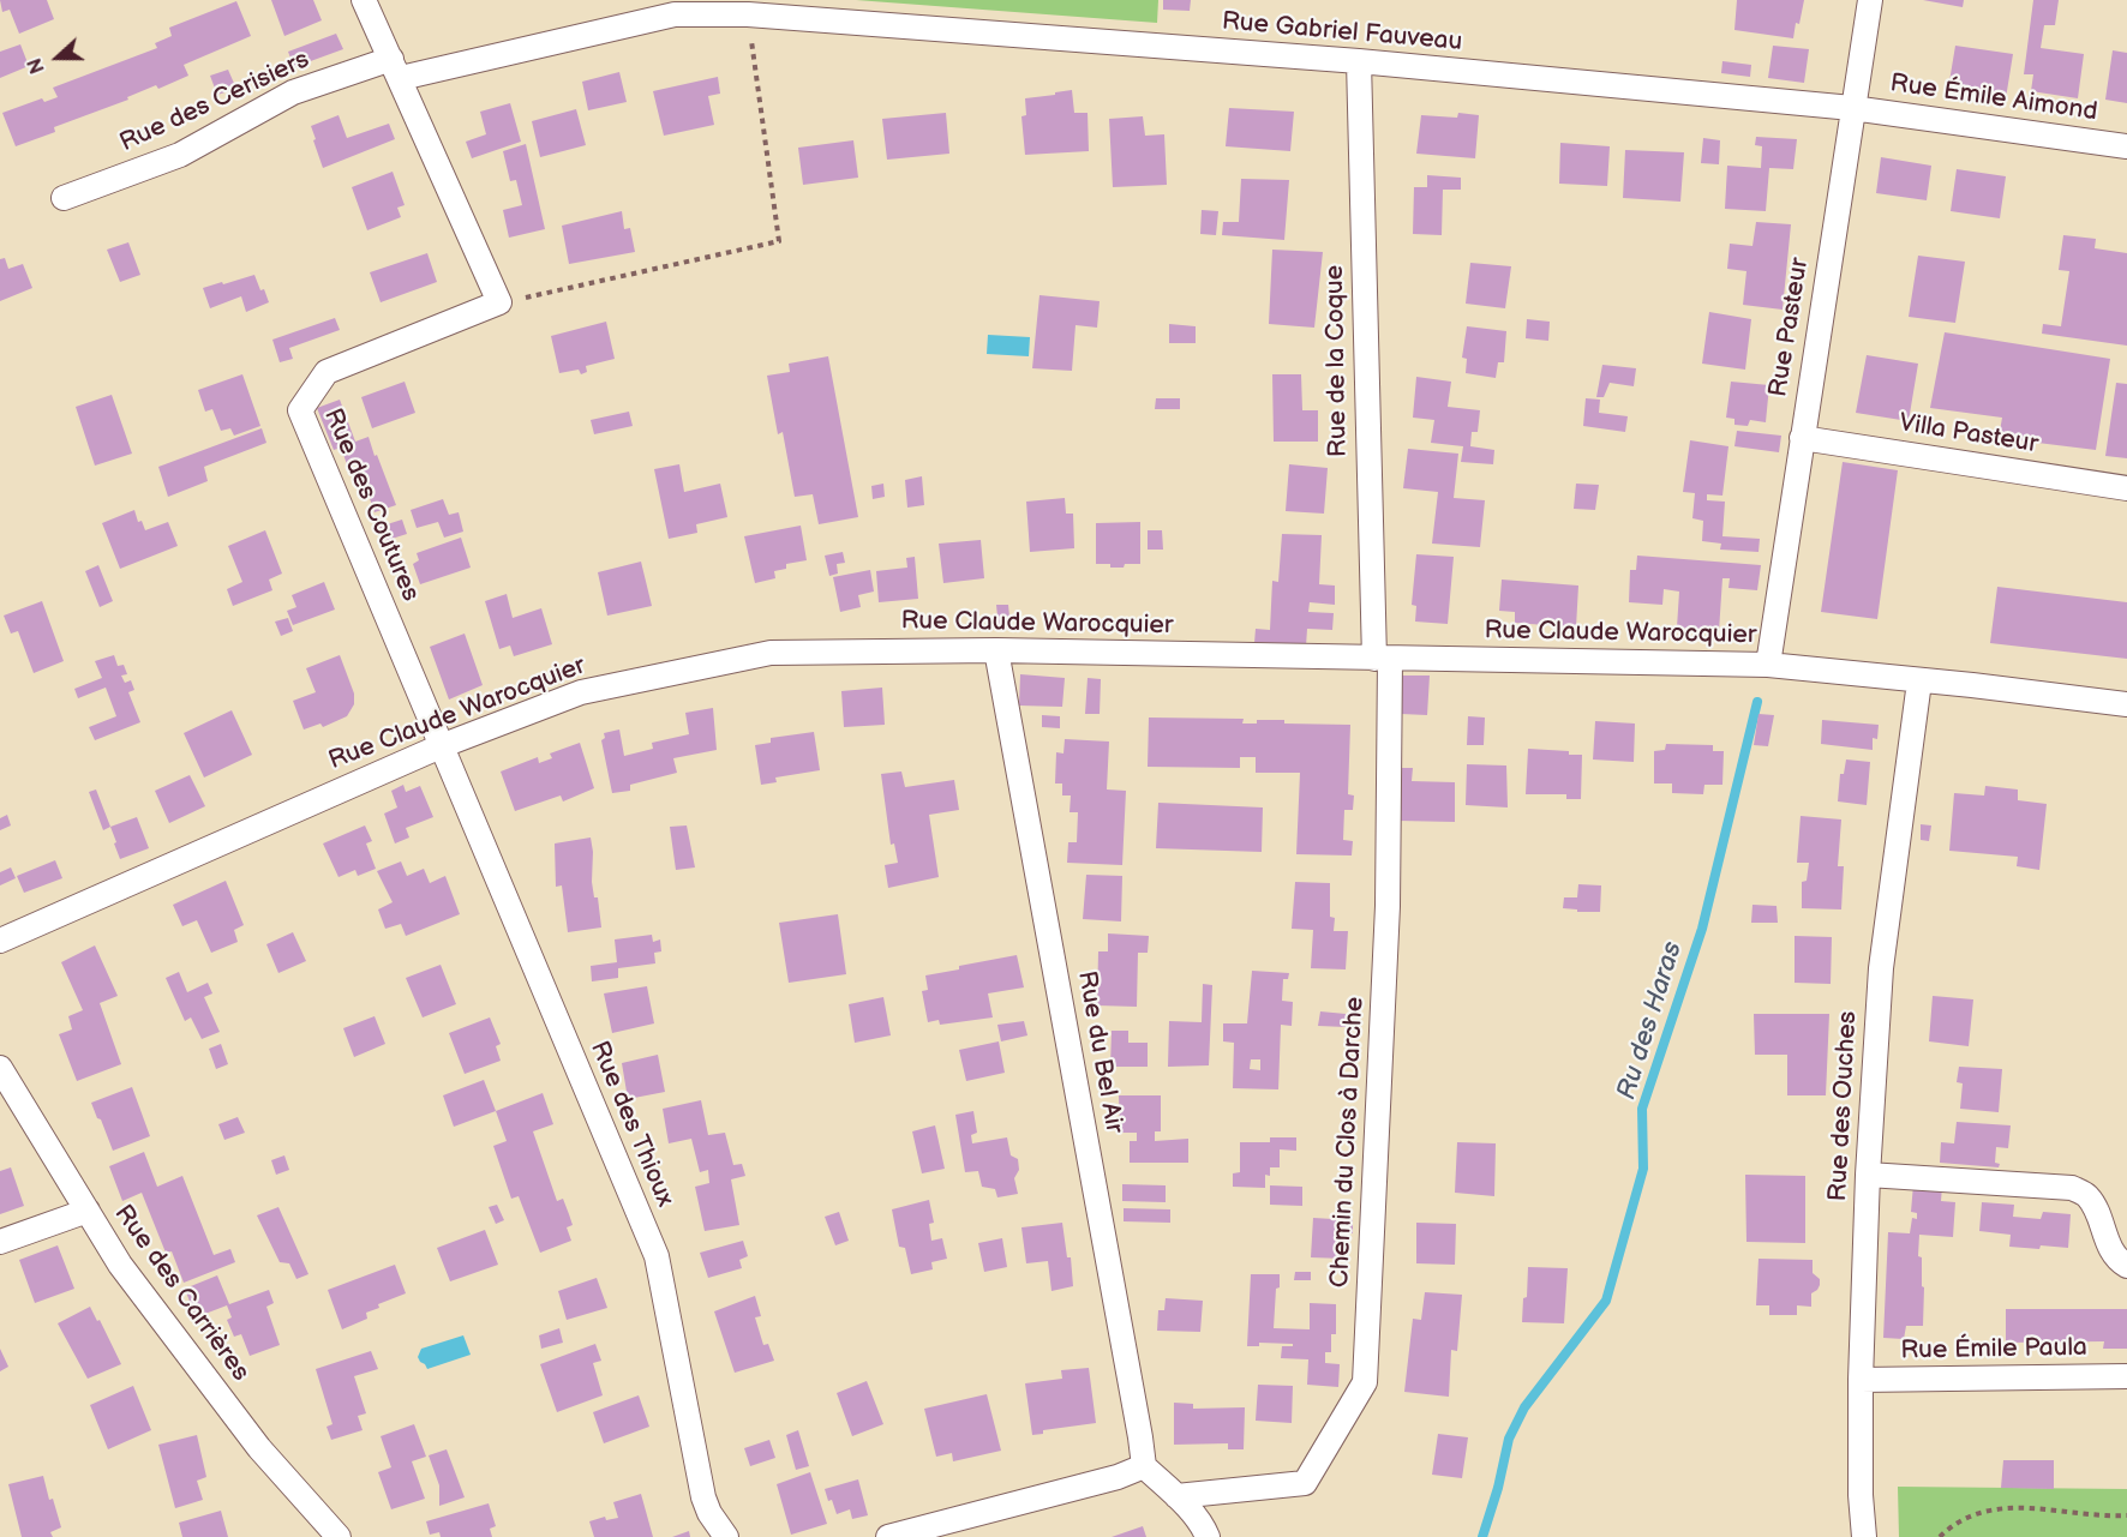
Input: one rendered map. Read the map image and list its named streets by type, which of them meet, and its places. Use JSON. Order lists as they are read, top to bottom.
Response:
{
  "streets": {
    "street": [
      "Rue Gabriel Fauveau",
      "Rue Émile Aimond",
      "Rue des Cerisiers",
      "Rue Pasteur",
      "Rue de la Coque",
      "Villa Pasteur",
      "Rue des Coutures",
      "Rue Claude Warocquier",
      "Rue du Bel Air",
      "Rue des Ouches",
      "Rue des Thioux",
      "Chemin du Clos à Darche",
      "Rue des Carrières",
      "Rue Émile Paula"
    ]
  },
  "crossings": [
    ["Rue Gabriel Fauveau", "Rue Émile Aimond"],
    ["Rue Gabriel Fauveau", "Rue des Cerisiers"],
    ["Rue Gabriel Fauveau", "Rue Pasteur"],
    ["Rue Gabriel Fauveau", "Rue de la Coque"],
    ["Rue Émile Aimond", "Rue Pasteur"],
    ["Rue Pasteur", "Villa Pasteur"],
    ["Rue Pasteur", "Rue Claude Warocquier"],
    ["Rue de la Coque", "Rue Claude Warocquier"],
    ["Rue de la Coque", "Chemin du Clos à Darche"],
    ["Rue des Coutures", "Rue Claude Warocquier"],
    ["Rue des Coutures", "Rue des Thioux"],
    ["Rue Claude Warocquier", "Rue du Bel Air"],
    ["Rue Claude Warocquier", "Rue des Ouches"],
    ["Rue Claude Warocquier", "Rue des Thioux"],
    ["Rue Claude Warocquier", "Chemin du Clos à Darche"],
    ["Rue des Ouches", "Rue Émile Paula"]
  ],
  "water": ["Ru des Haras"],
  "north": "left"
}
